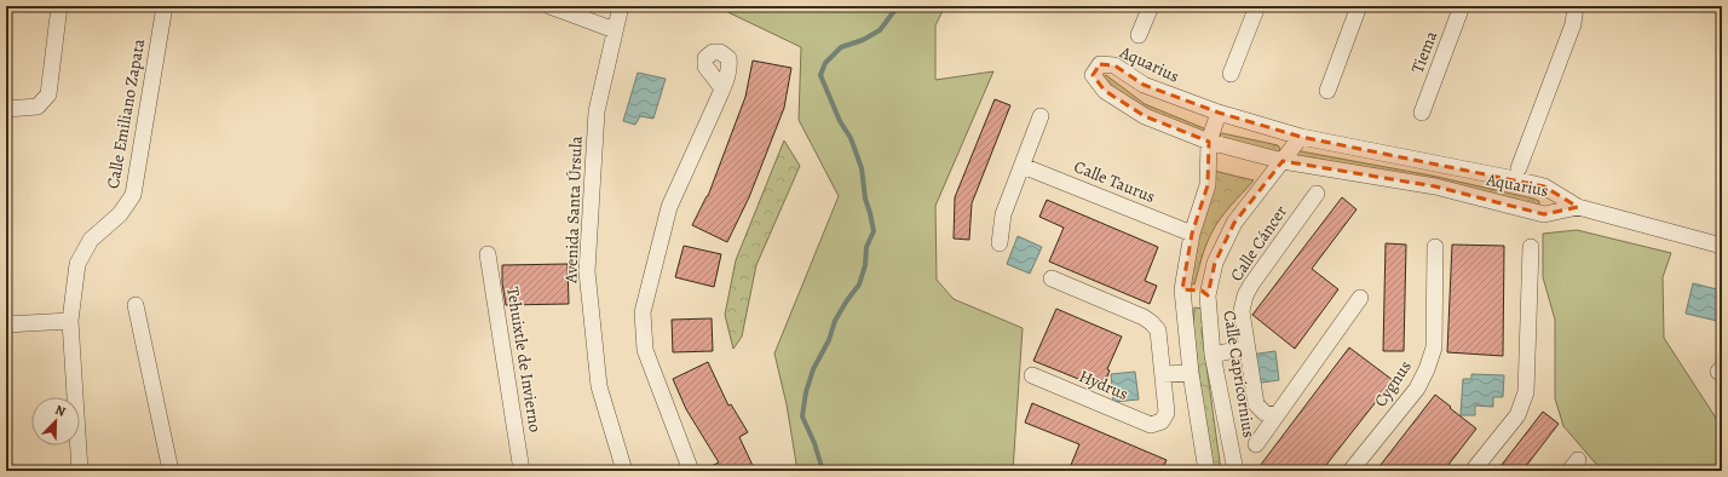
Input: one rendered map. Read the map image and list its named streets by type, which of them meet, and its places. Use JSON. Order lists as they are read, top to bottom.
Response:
{
  "streets": {
    "street": [
      "Tiema",
      "Aquarius",
      "Calle Emiliano Zapata",
      "Calle Taurus",
      "Avenida Santa Úrsula",
      "Calle Cáncer",
      "Tehuixtle de Invierno",
      "Calle Capricornius",
      "Cygnus",
      "Hydrus"
    ]
  },
  "crossings": [
    ["Aquarius", "Calle Capricornius"]
  ],
  "north": "top right"
}
